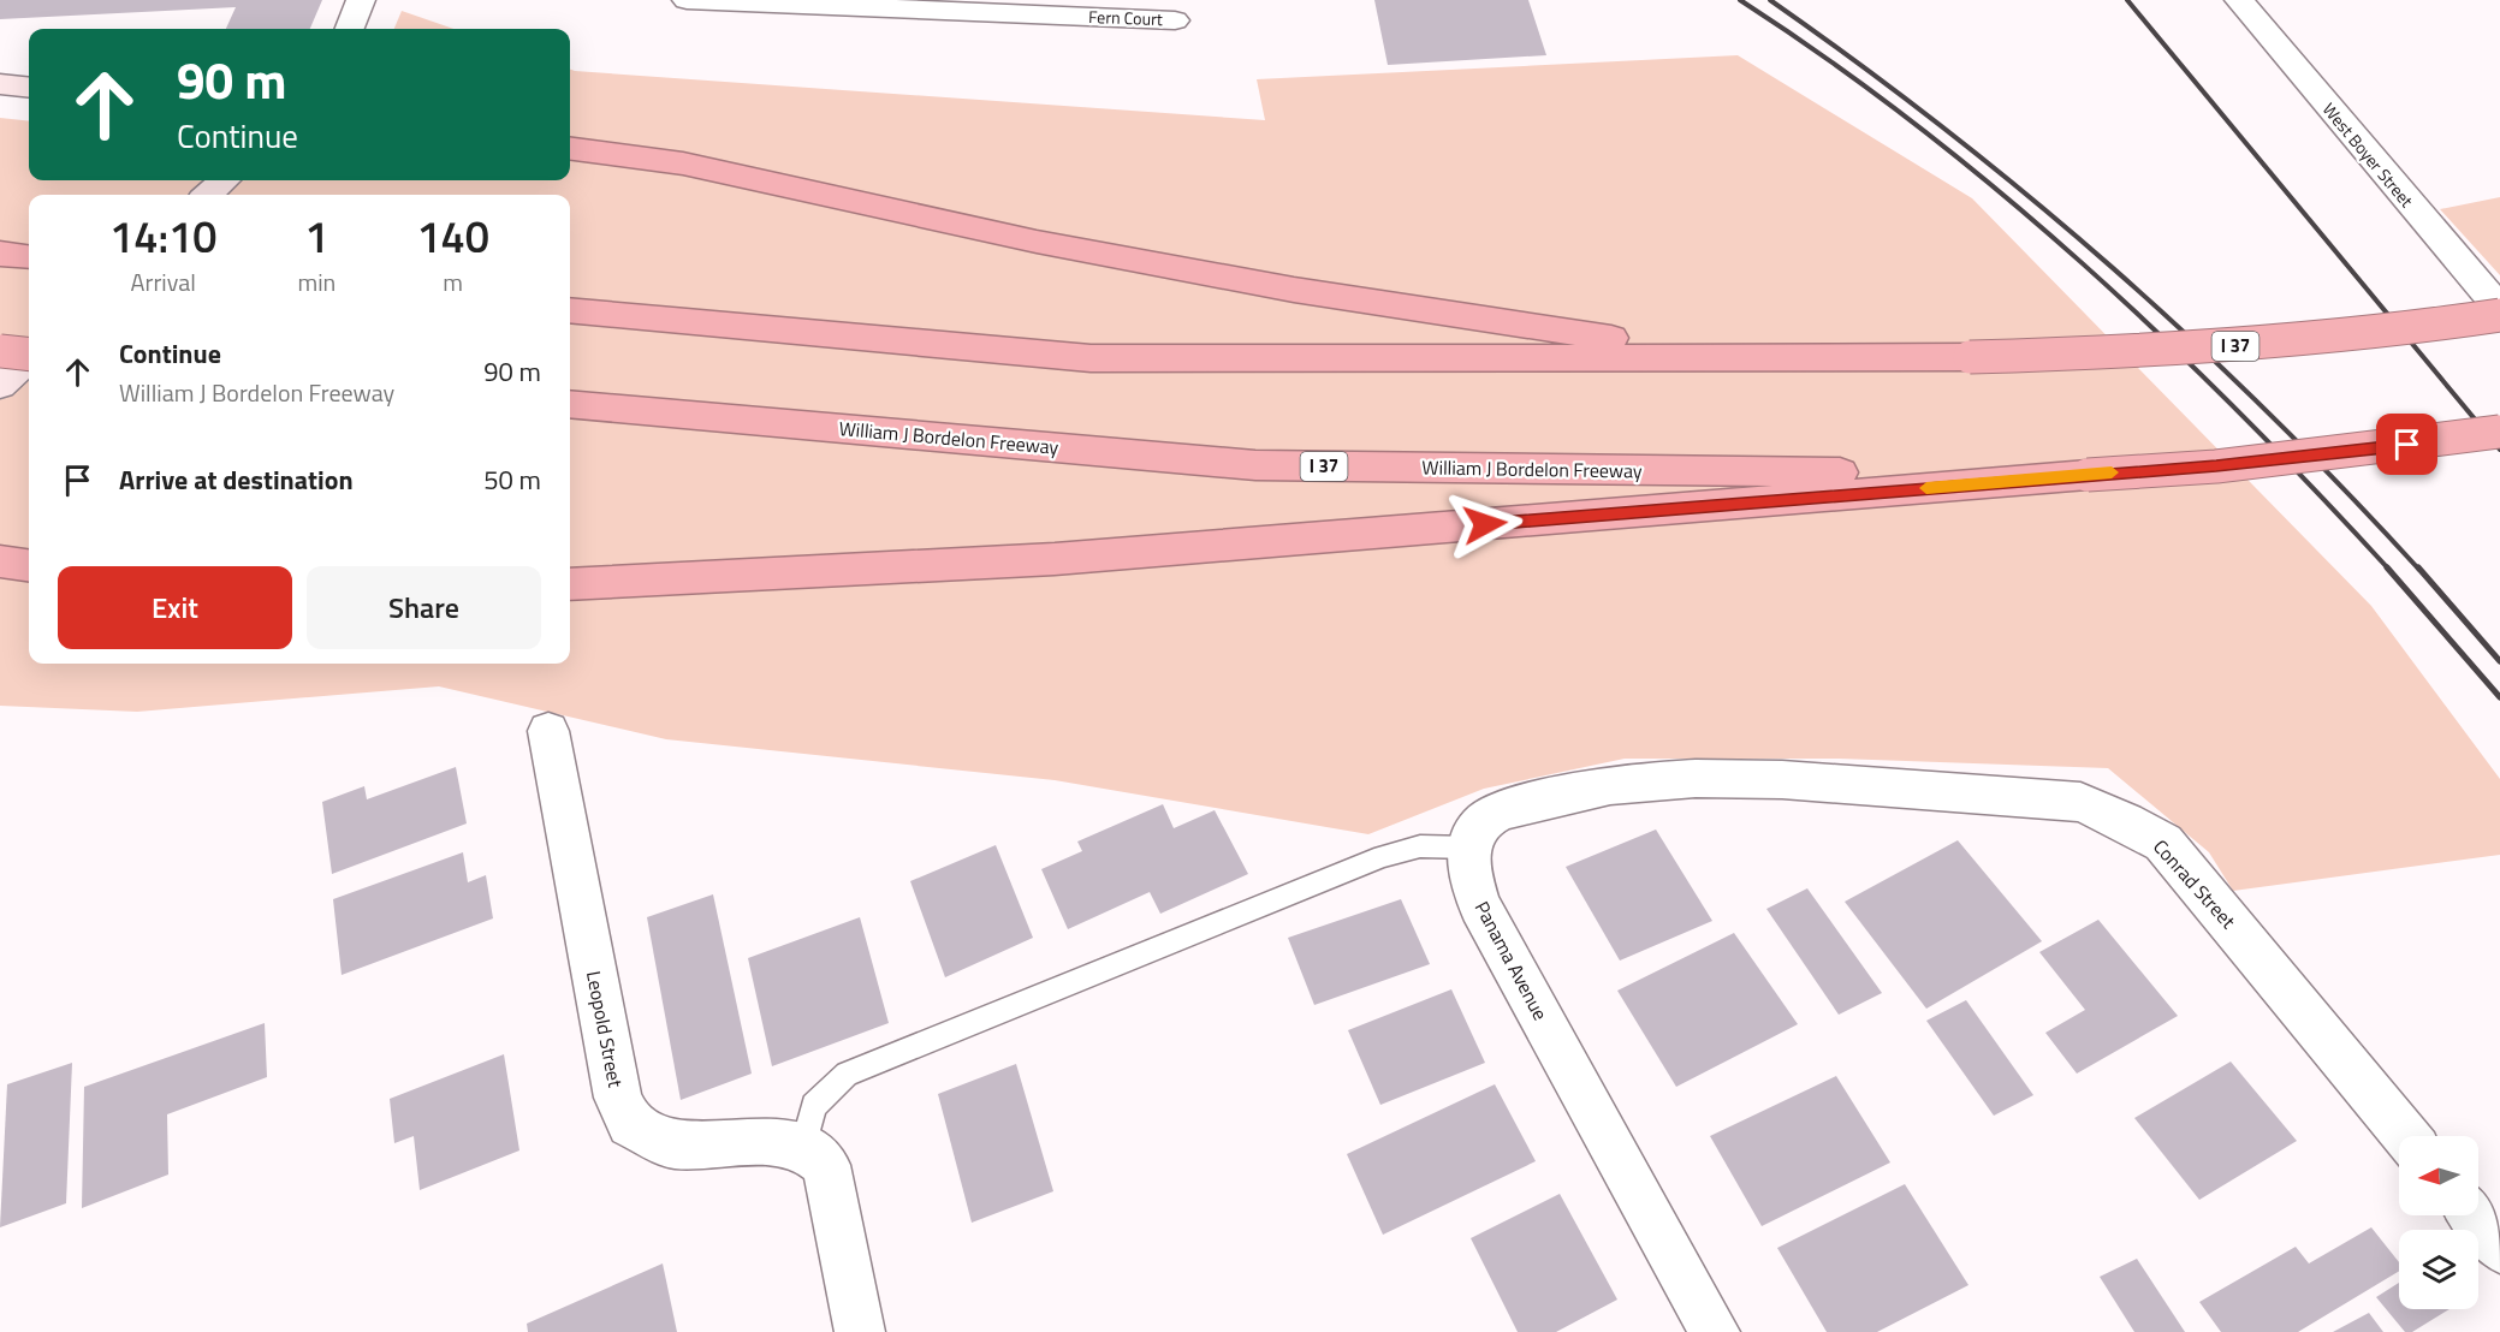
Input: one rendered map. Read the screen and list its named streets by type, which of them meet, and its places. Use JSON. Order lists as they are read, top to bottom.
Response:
{
  "streets": {
    "highway": ["I 37", "William J Bordelon Freeway"],
    "street": [
      "Fern Court",
      "West Boyer Street",
      "Conrad Street",
      "Panama Avenue",
      "Leopold Street"
    ]
  },
  "crossings": [
    ["Conrad Street", "Panama Avenue"]
  ],
  "north": "left",
  "page": {
    "turn": ["90 m", "Continue"],
    "eta": [
      "14:10",
      "Arrival",
      "1",
      "min",
      "140",
      "m"
    ],
    "list": [
      {
        "name": "Continue",
        "note": "William J Bordelon Freeway",
        "value": "90 m"
      },
      {
        "name": "Arrive at destination",
        "value": "50 m"
      }
    ],
    "buttons": ["Exit", "Share"]
  }
}
